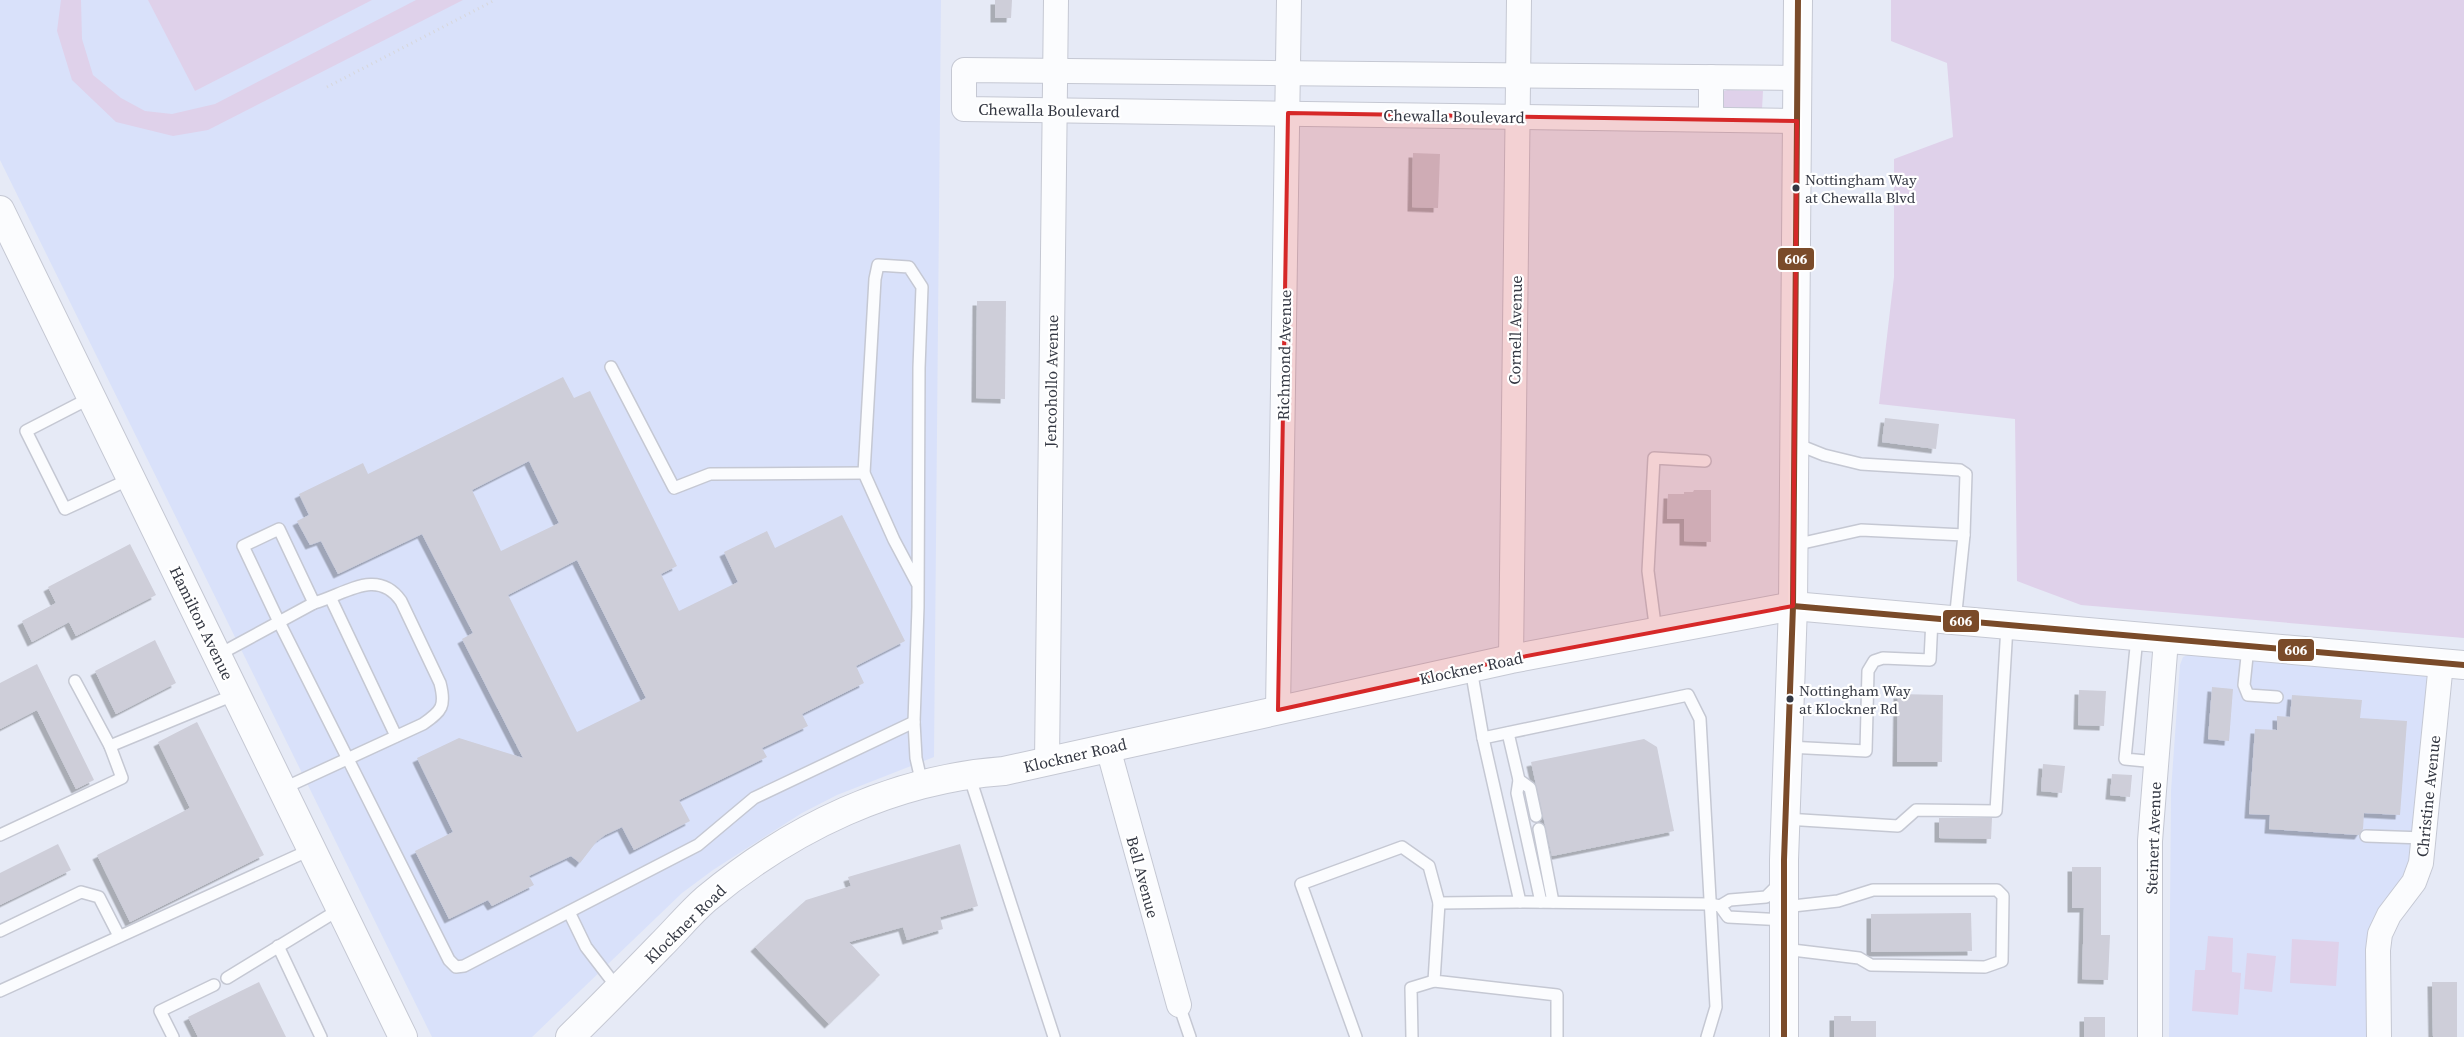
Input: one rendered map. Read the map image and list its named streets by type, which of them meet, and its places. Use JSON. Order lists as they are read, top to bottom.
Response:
{
  "streets": {
    "main road": ["Hamilton Avenue", "Klockner Road"],
    "street": [
      "Chewalla Boulevard",
      "Cornell Avenue",
      "Richmond Avenue",
      "Jencohollo Avenue",
      "Christine Avenue",
      "Steinert Avenue",
      "Bell Avenue"
    ]
  },
  "crossings": [
    ["Chewalla Boulevard", "Cornell Avenue"],
    ["Chewalla Boulevard", "Richmond Avenue"],
    ["Chewalla Boulevard", "Jencohollo Avenue"],
    ["Cornell Avenue", "Klockner Road"],
    ["Richmond Avenue", "Klockner Road"],
    ["Jencohollo Avenue", "Klockner Road"],
    ["Klockner Road", "Christine Avenue"],
    ["Klockner Road", "Steinert Avenue"],
    ["Klockner Road", "Bell Avenue"]
  ],
  "places": ["Nottingham Way at Chewalla Blvd", "Nottingham Way at Klockner Rd"],
  "lines": ["transit line 606"]
}
